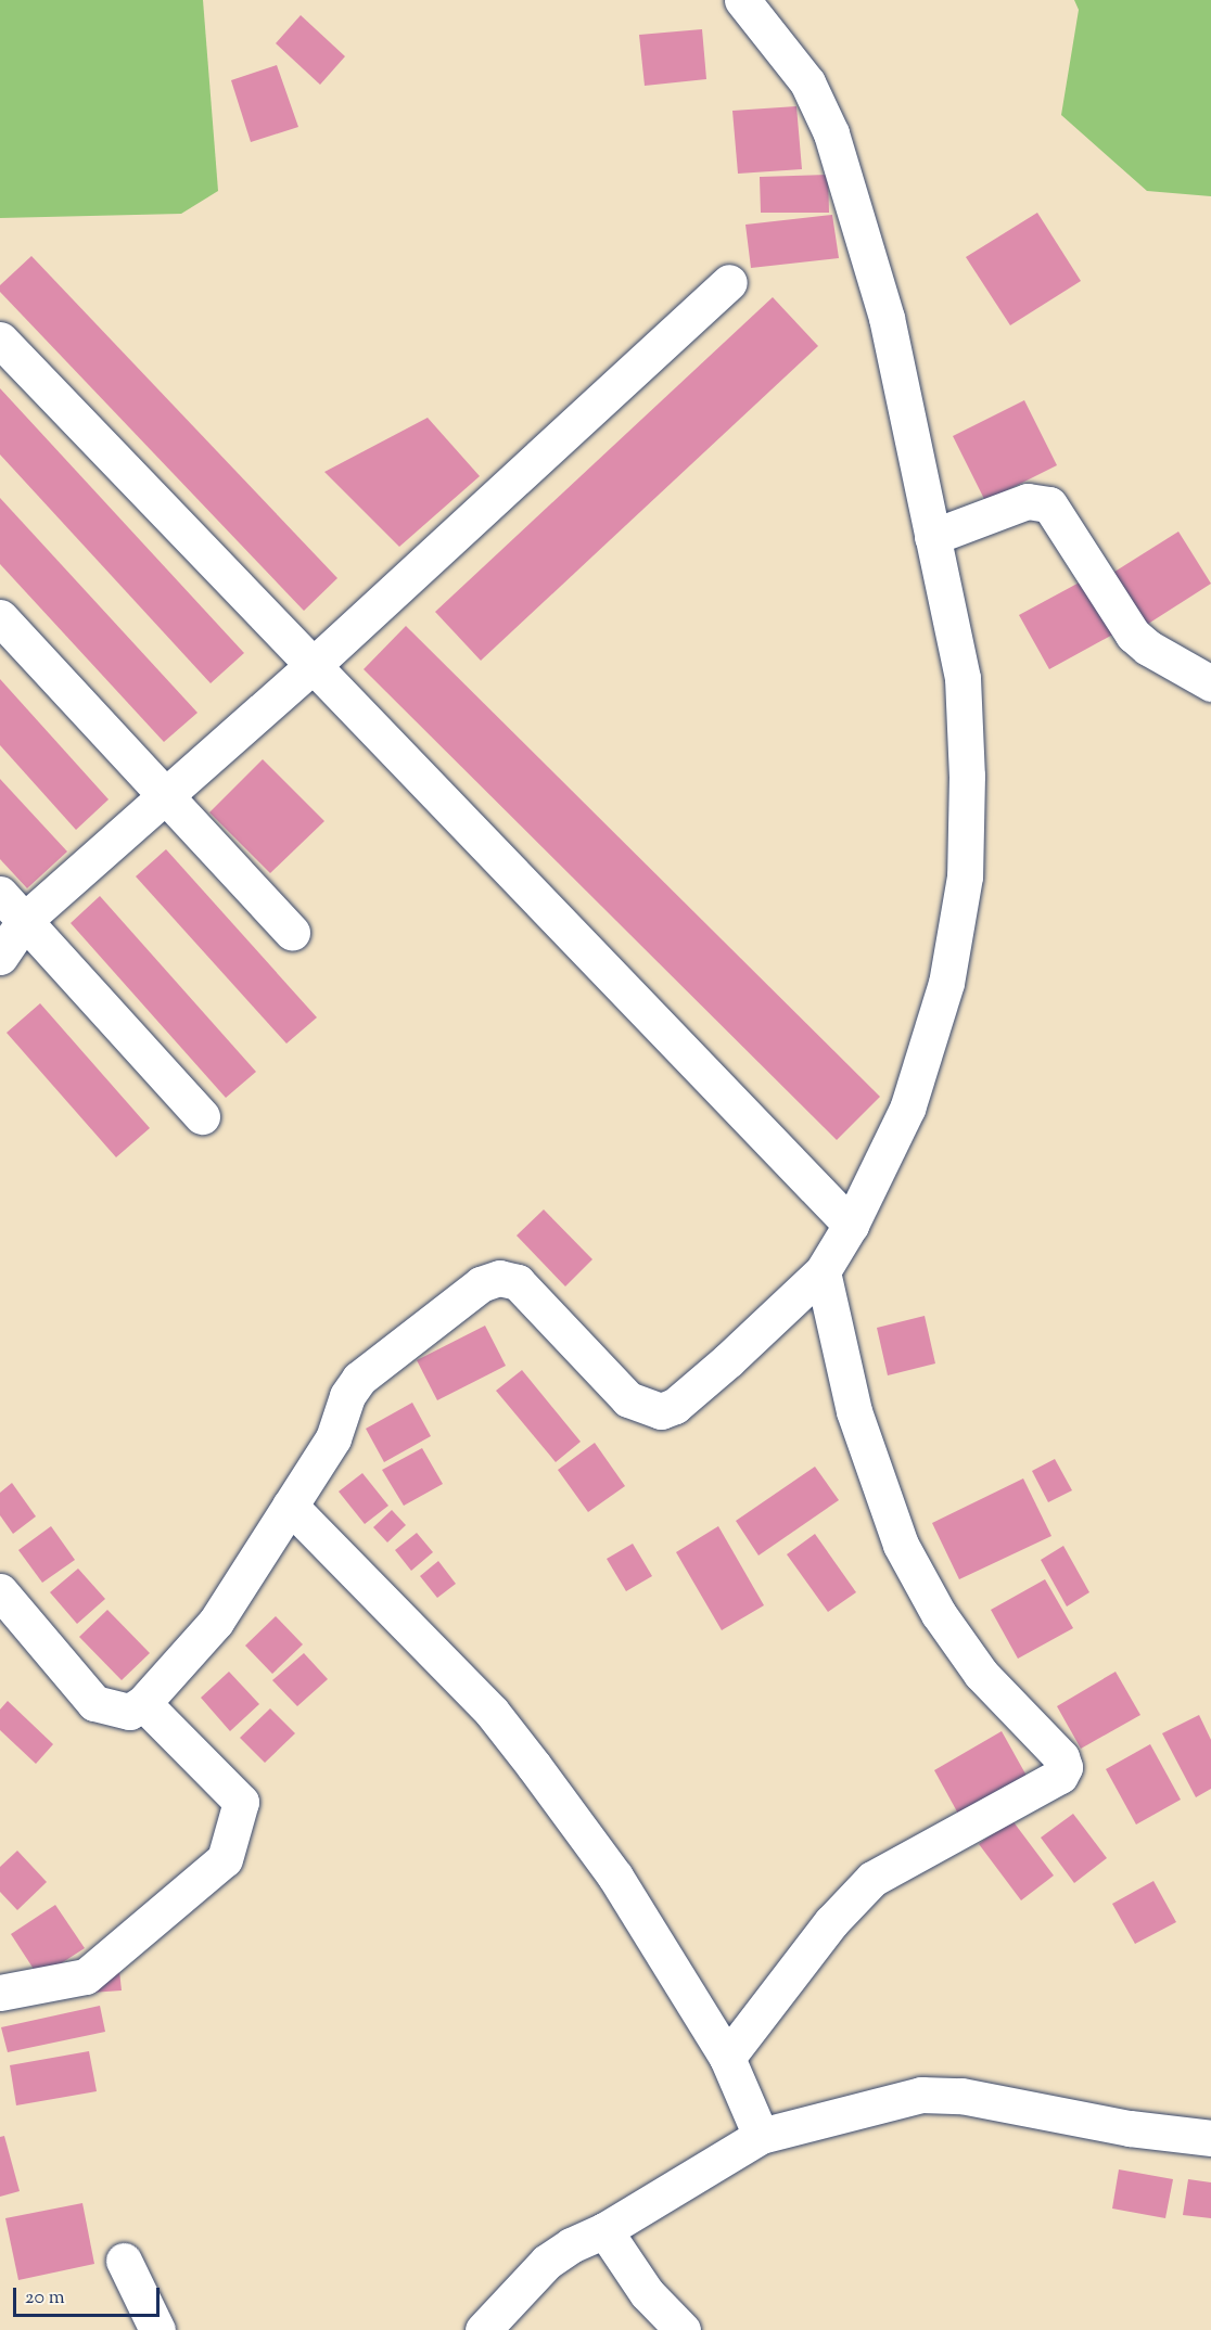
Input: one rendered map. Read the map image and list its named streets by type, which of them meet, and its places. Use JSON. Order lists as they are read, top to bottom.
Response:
{
  "scale_bar": "20 m"
}
